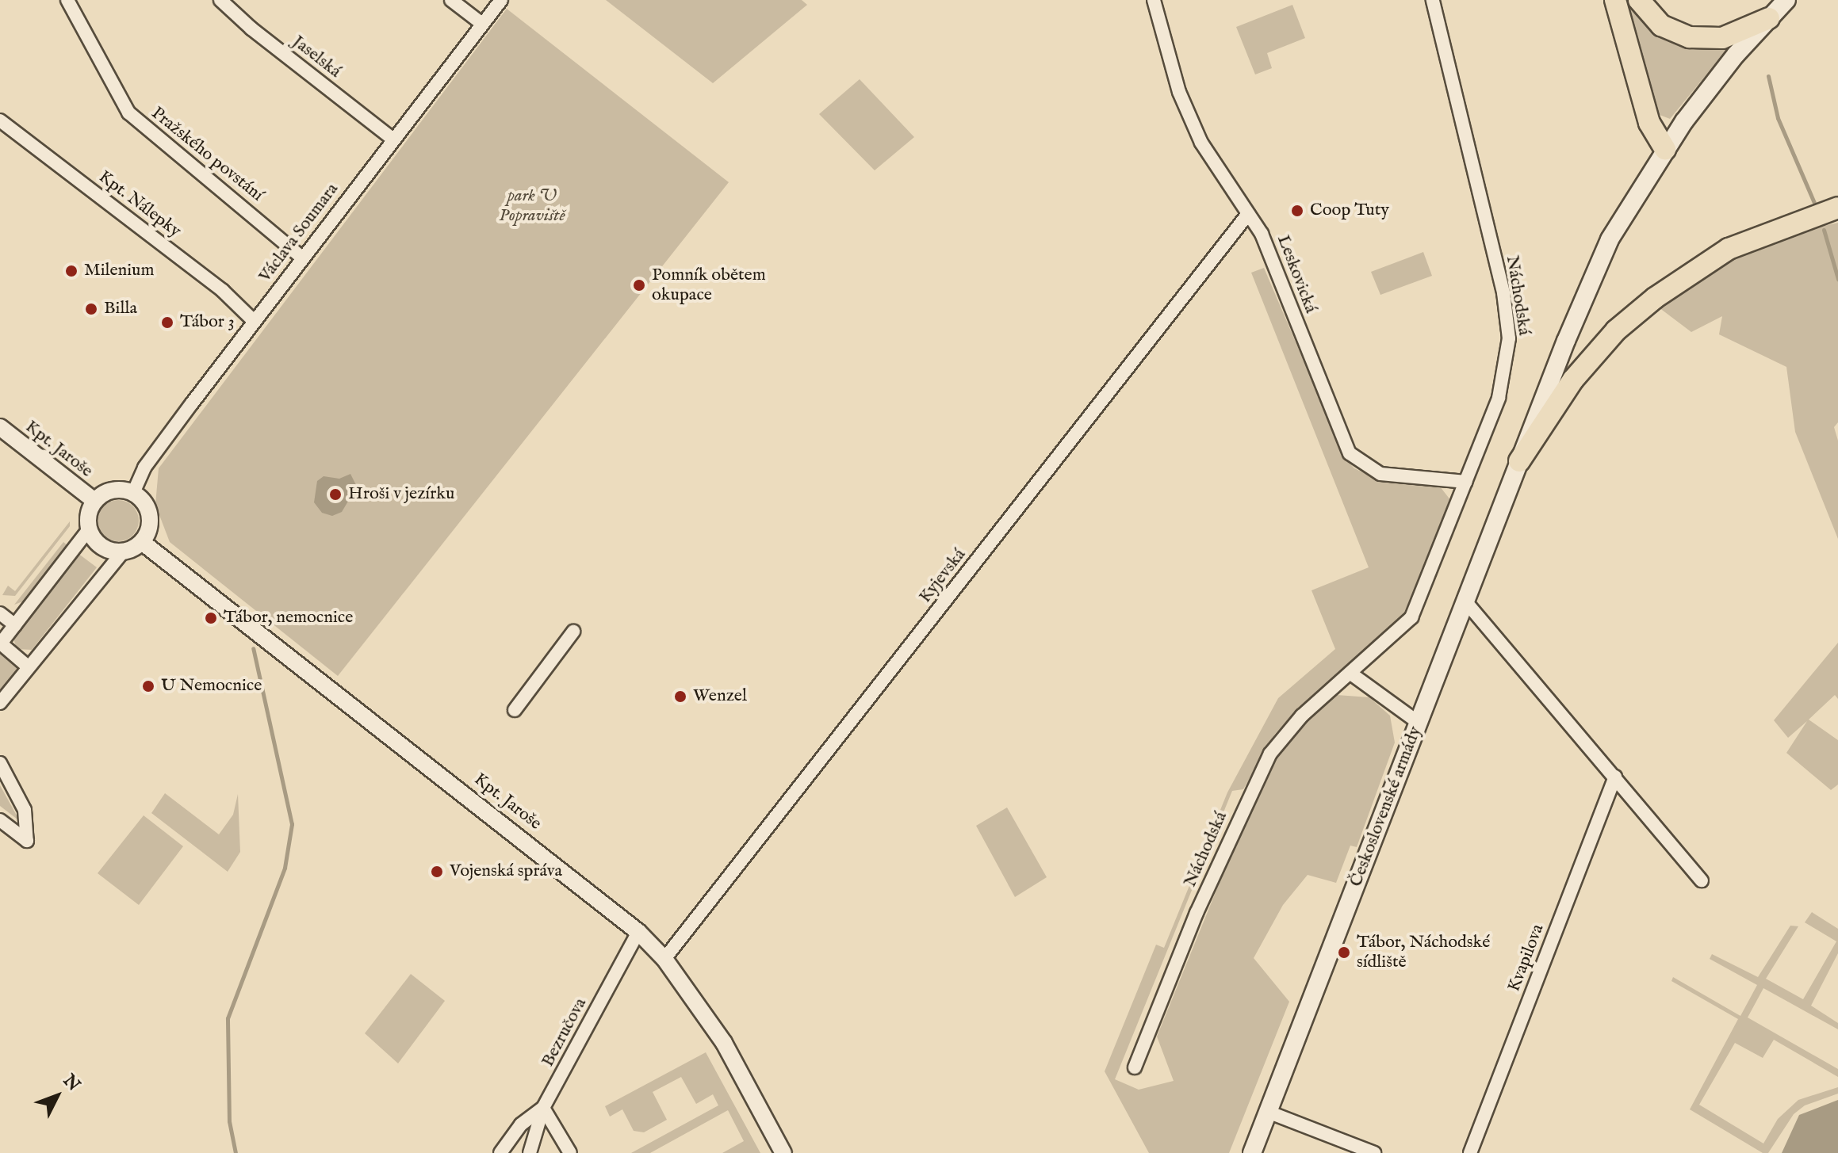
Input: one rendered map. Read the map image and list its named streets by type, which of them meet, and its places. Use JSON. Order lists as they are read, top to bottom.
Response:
{
  "streets": {
    "main road": ["Československé armády"],
    "street": [
      "Jaselská",
      "Pražského povstání",
      "Kpt. Nálepky",
      "Václava Soumara",
      "Leskovická",
      "Náchodská",
      "Kpt. Jaroše",
      "Kyjevská",
      "Kvapilova",
      "Bezručova"
    ]
  },
  "crossings": [
    ["Jaselská", "Václava Soumara"],
    ["Pražského povstání", "Václava Soumara"],
    ["Kpt. Nálepky", "Václava Soumara"],
    ["Václava Soumara", "Kpt. Jaroše"],
    ["Leskovická", "Náchodská"],
    ["Leskovická", "Kyjevská"],
    ["Kpt. Jaroše", "Kyjevská"],
    ["Kpt. Jaroše", "Bezručova"]
  ],
  "parks": ["park U Popraviště"],
  "places": [
    "Coop Tuty",
    "Milenium",
    "Pomník obětem okupace",
    "Billa",
    "Tábor 3",
    "Hroši v jezírku",
    "Tábor, nemocnice",
    "U Nemocnice",
    "Wenzel",
    "Vojenská správa",
    "Tábor, Náchodské sídliště"
  ],
  "north": "top right"
}
